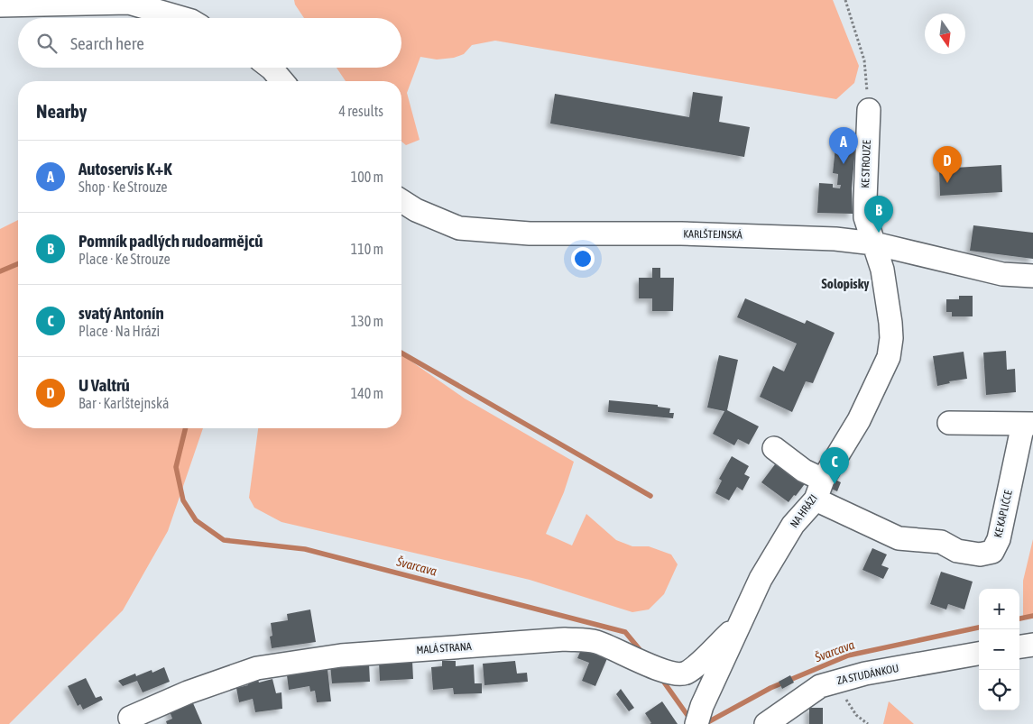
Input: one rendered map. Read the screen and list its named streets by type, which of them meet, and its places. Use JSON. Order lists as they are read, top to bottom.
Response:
{
  "streets": {
    "street": [
      "KE STROUZE",
      "KARLŠTEJNSKÁ",
      "NA HRÁZI",
      "KE KAPLIČCE",
      "MALÁ STRANA",
      "ZA STUDÁNKOU"
    ]
  },
  "crossings": [
    ["KE STROUZE", "KARLŠTEJNSKÁ"],
    ["KE STROUZE", "NA HRÁZI"],
    ["KARLŠTEJNSKÁ", "NA HRÁZI"],
    ["NA HRÁZI", "KE KAPLIČCE"],
    ["NA HRÁZI", "MALÁ STRANA"]
  ],
  "districts": ["Solopisky"],
  "water": ["Švarcava"],
  "north": "bottom",
  "page": {
    "search": "Search here",
    "heading": ["Nearby", "4 results"],
    "pins": [
      "A",
      "D",
      "B",
      "C"
    ],
    "list": [
      {
        "mark": "A",
        "name": "Autoservis K+K",
        "note": "Shop · Ke Strouze",
        "value": "100 m"
      },
      {
        "mark": "B",
        "name": "Pomník padlých rudoarmějců",
        "note": "Place · Ke Strouze",
        "value": "110 m"
      },
      {
        "mark": "C",
        "name": "svatý Antonín",
        "note": "Place · Na Hrázi",
        "value": "130 m"
      },
      {
        "mark": "D",
        "name": "U Valtrů",
        "note": "Bar · Karlštejnská",
        "value": "140 m"
      }
    ],
    "map_buttons": ["+", "−"]
  }
}
